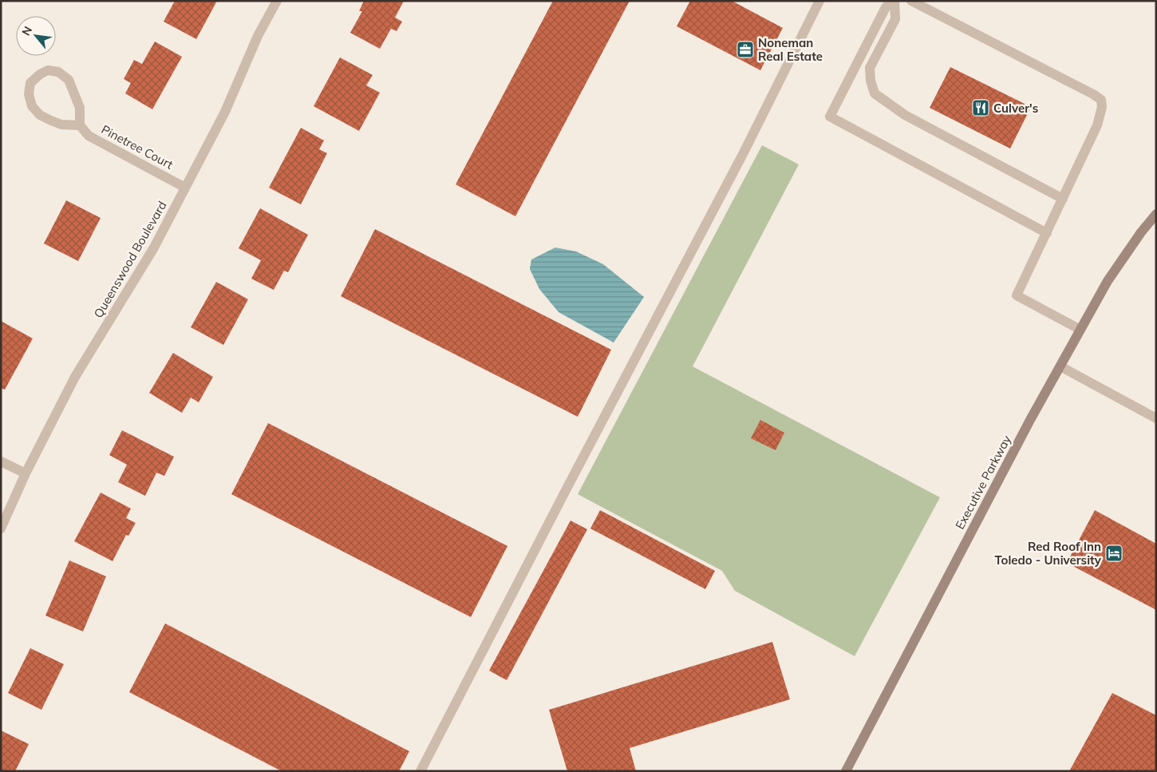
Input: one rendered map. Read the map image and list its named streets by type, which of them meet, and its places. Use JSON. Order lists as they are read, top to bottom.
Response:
{
  "streets": {
    "street": ["Pinetree Court", "Queenswood Boulevard", "Executive Parkway"]
  },
  "crossings": [
    ["Pinetree Court", "Queenswood Boulevard"]
  ],
  "places": {
    "office": ["Noneman Real Estate"],
    "restaurant": ["Culver's"],
    "hotel": ["Red Roof Inn Toledo - University"]
  },
  "north": "top left"
}
